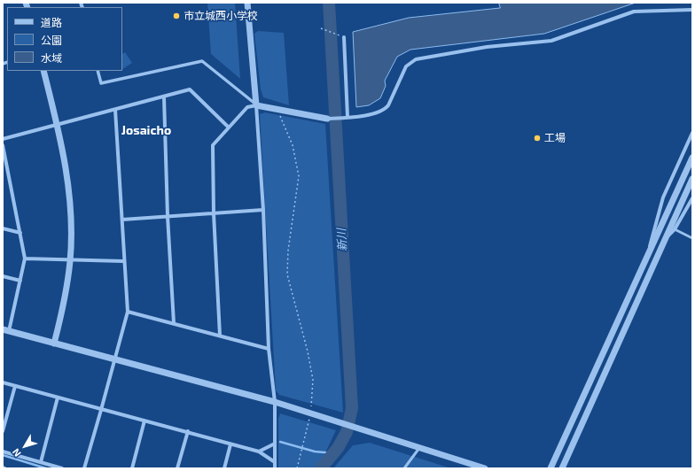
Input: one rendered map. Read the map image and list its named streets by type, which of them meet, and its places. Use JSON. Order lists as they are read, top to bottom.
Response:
{
  "districts": ["Josaicho"],
  "water": ["新川"],
  "places": ["市立城西小学校", "工場"],
  "legend": ["道路", "公園", "水域"],
  "north": "bottom left"
}
